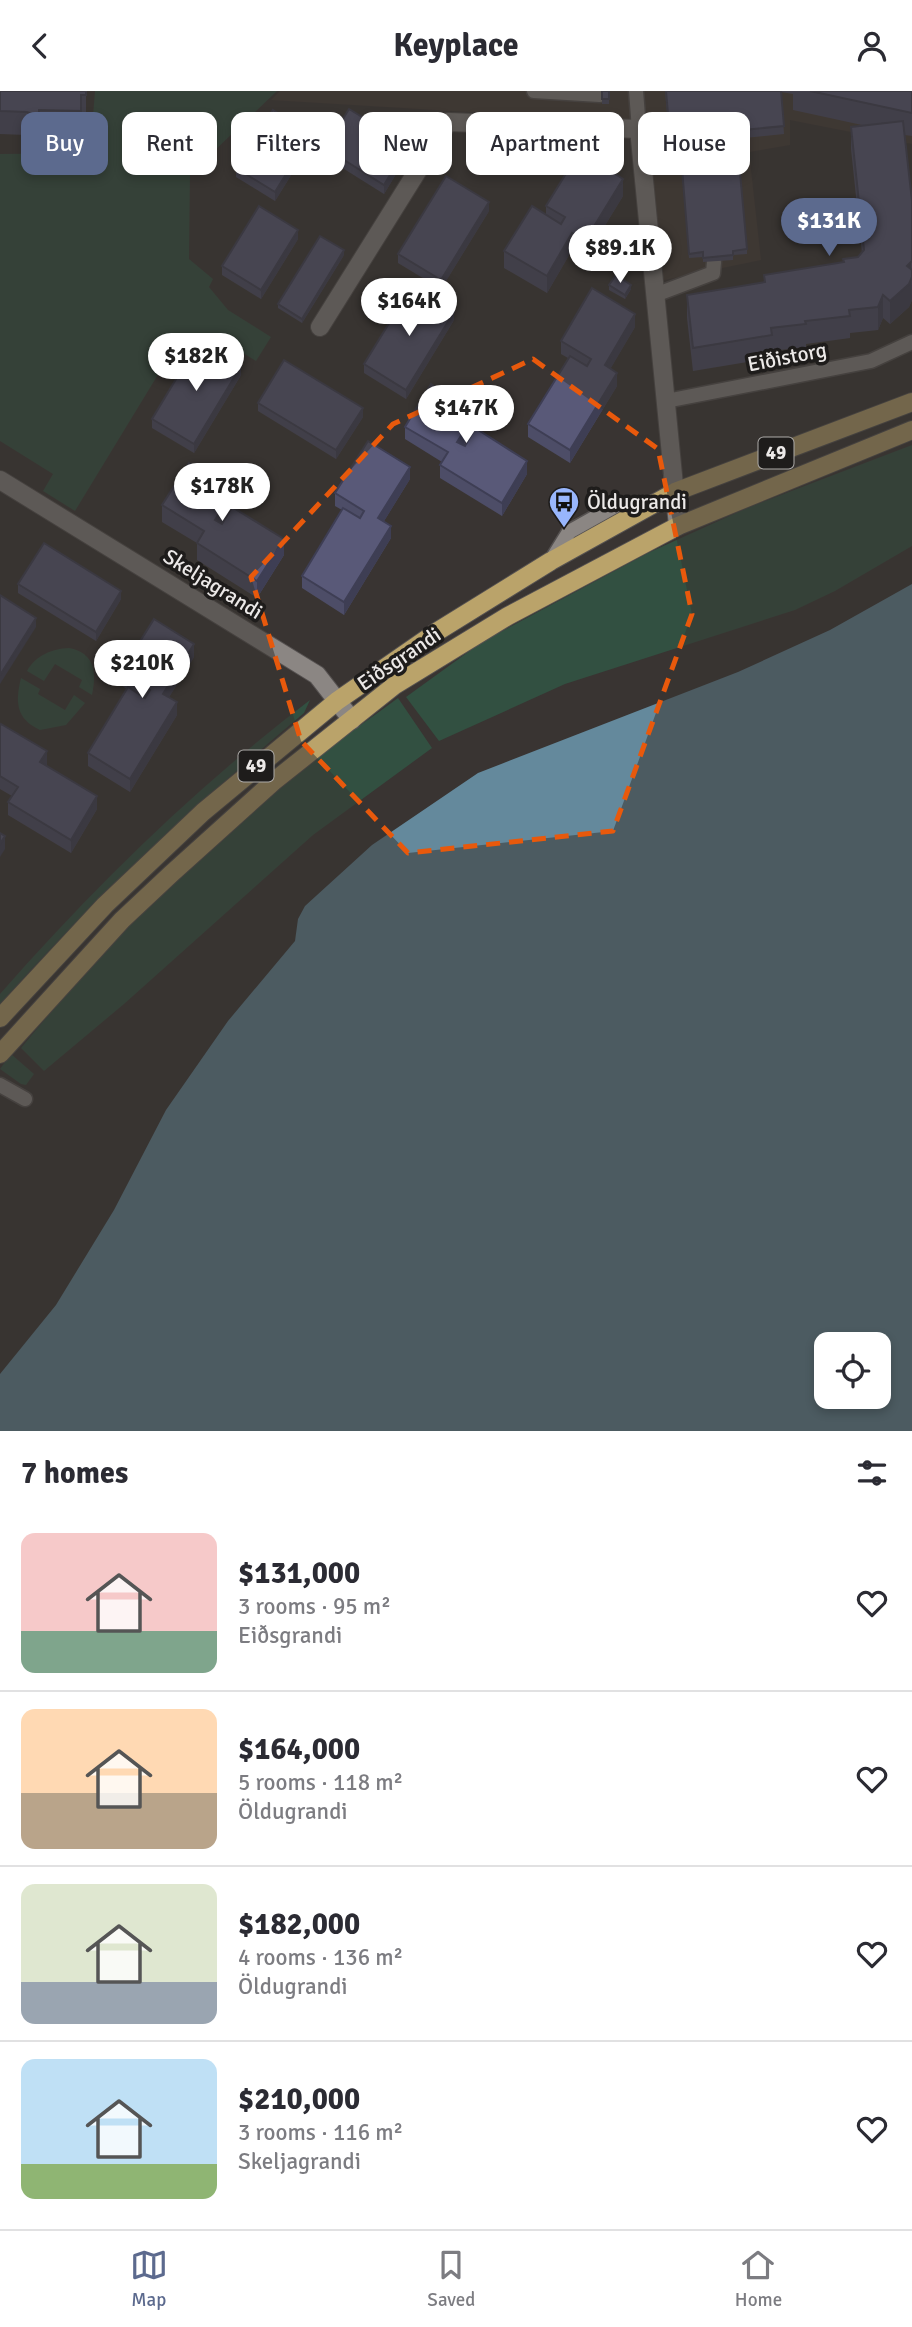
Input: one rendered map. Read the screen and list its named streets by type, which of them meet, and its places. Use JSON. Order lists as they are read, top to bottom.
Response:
{
  "streets": {
    "main road": ["49", "Eiðsgrandi"],
    "street": ["Skeljagrandi"],
    "lane": ["Eiðistorg"]
  },
  "crossings": [
    ["Skeljagrandi", "Eiðsgrandi"]
  ],
  "places": {
    "bus stop": ["Öldugrandi"]
  },
  "page": {
    "header": "Keyplace",
    "chip": [
      "Buy",
      "Rent",
      "Filters",
      "New",
      "Apartment",
      "House"
    ],
    "price": [
      "$131K",
      "$89.1K",
      "$164K",
      "$182K",
      "$147K",
      "$178K",
      "$210K"
    ],
    "heading": "7 homes",
    "list": [
      {
        "name": "$131,000",
        "note": "3 rooms · 95 m² · Eiðsgrandi"
      },
      {
        "name": "$164,000",
        "note": "5 rooms · 118 m² · Öldugrandi"
      },
      {
        "name": "$182,000",
        "note": "4 rooms · 136 m² · Öldugrandi"
      },
      {
        "name": "$210,000",
        "note": "3 rooms · 116 m² · Skeljagrandi"
      }
    ],
    "tabs": ["Map", "Saved", "Home"]
  }
}
